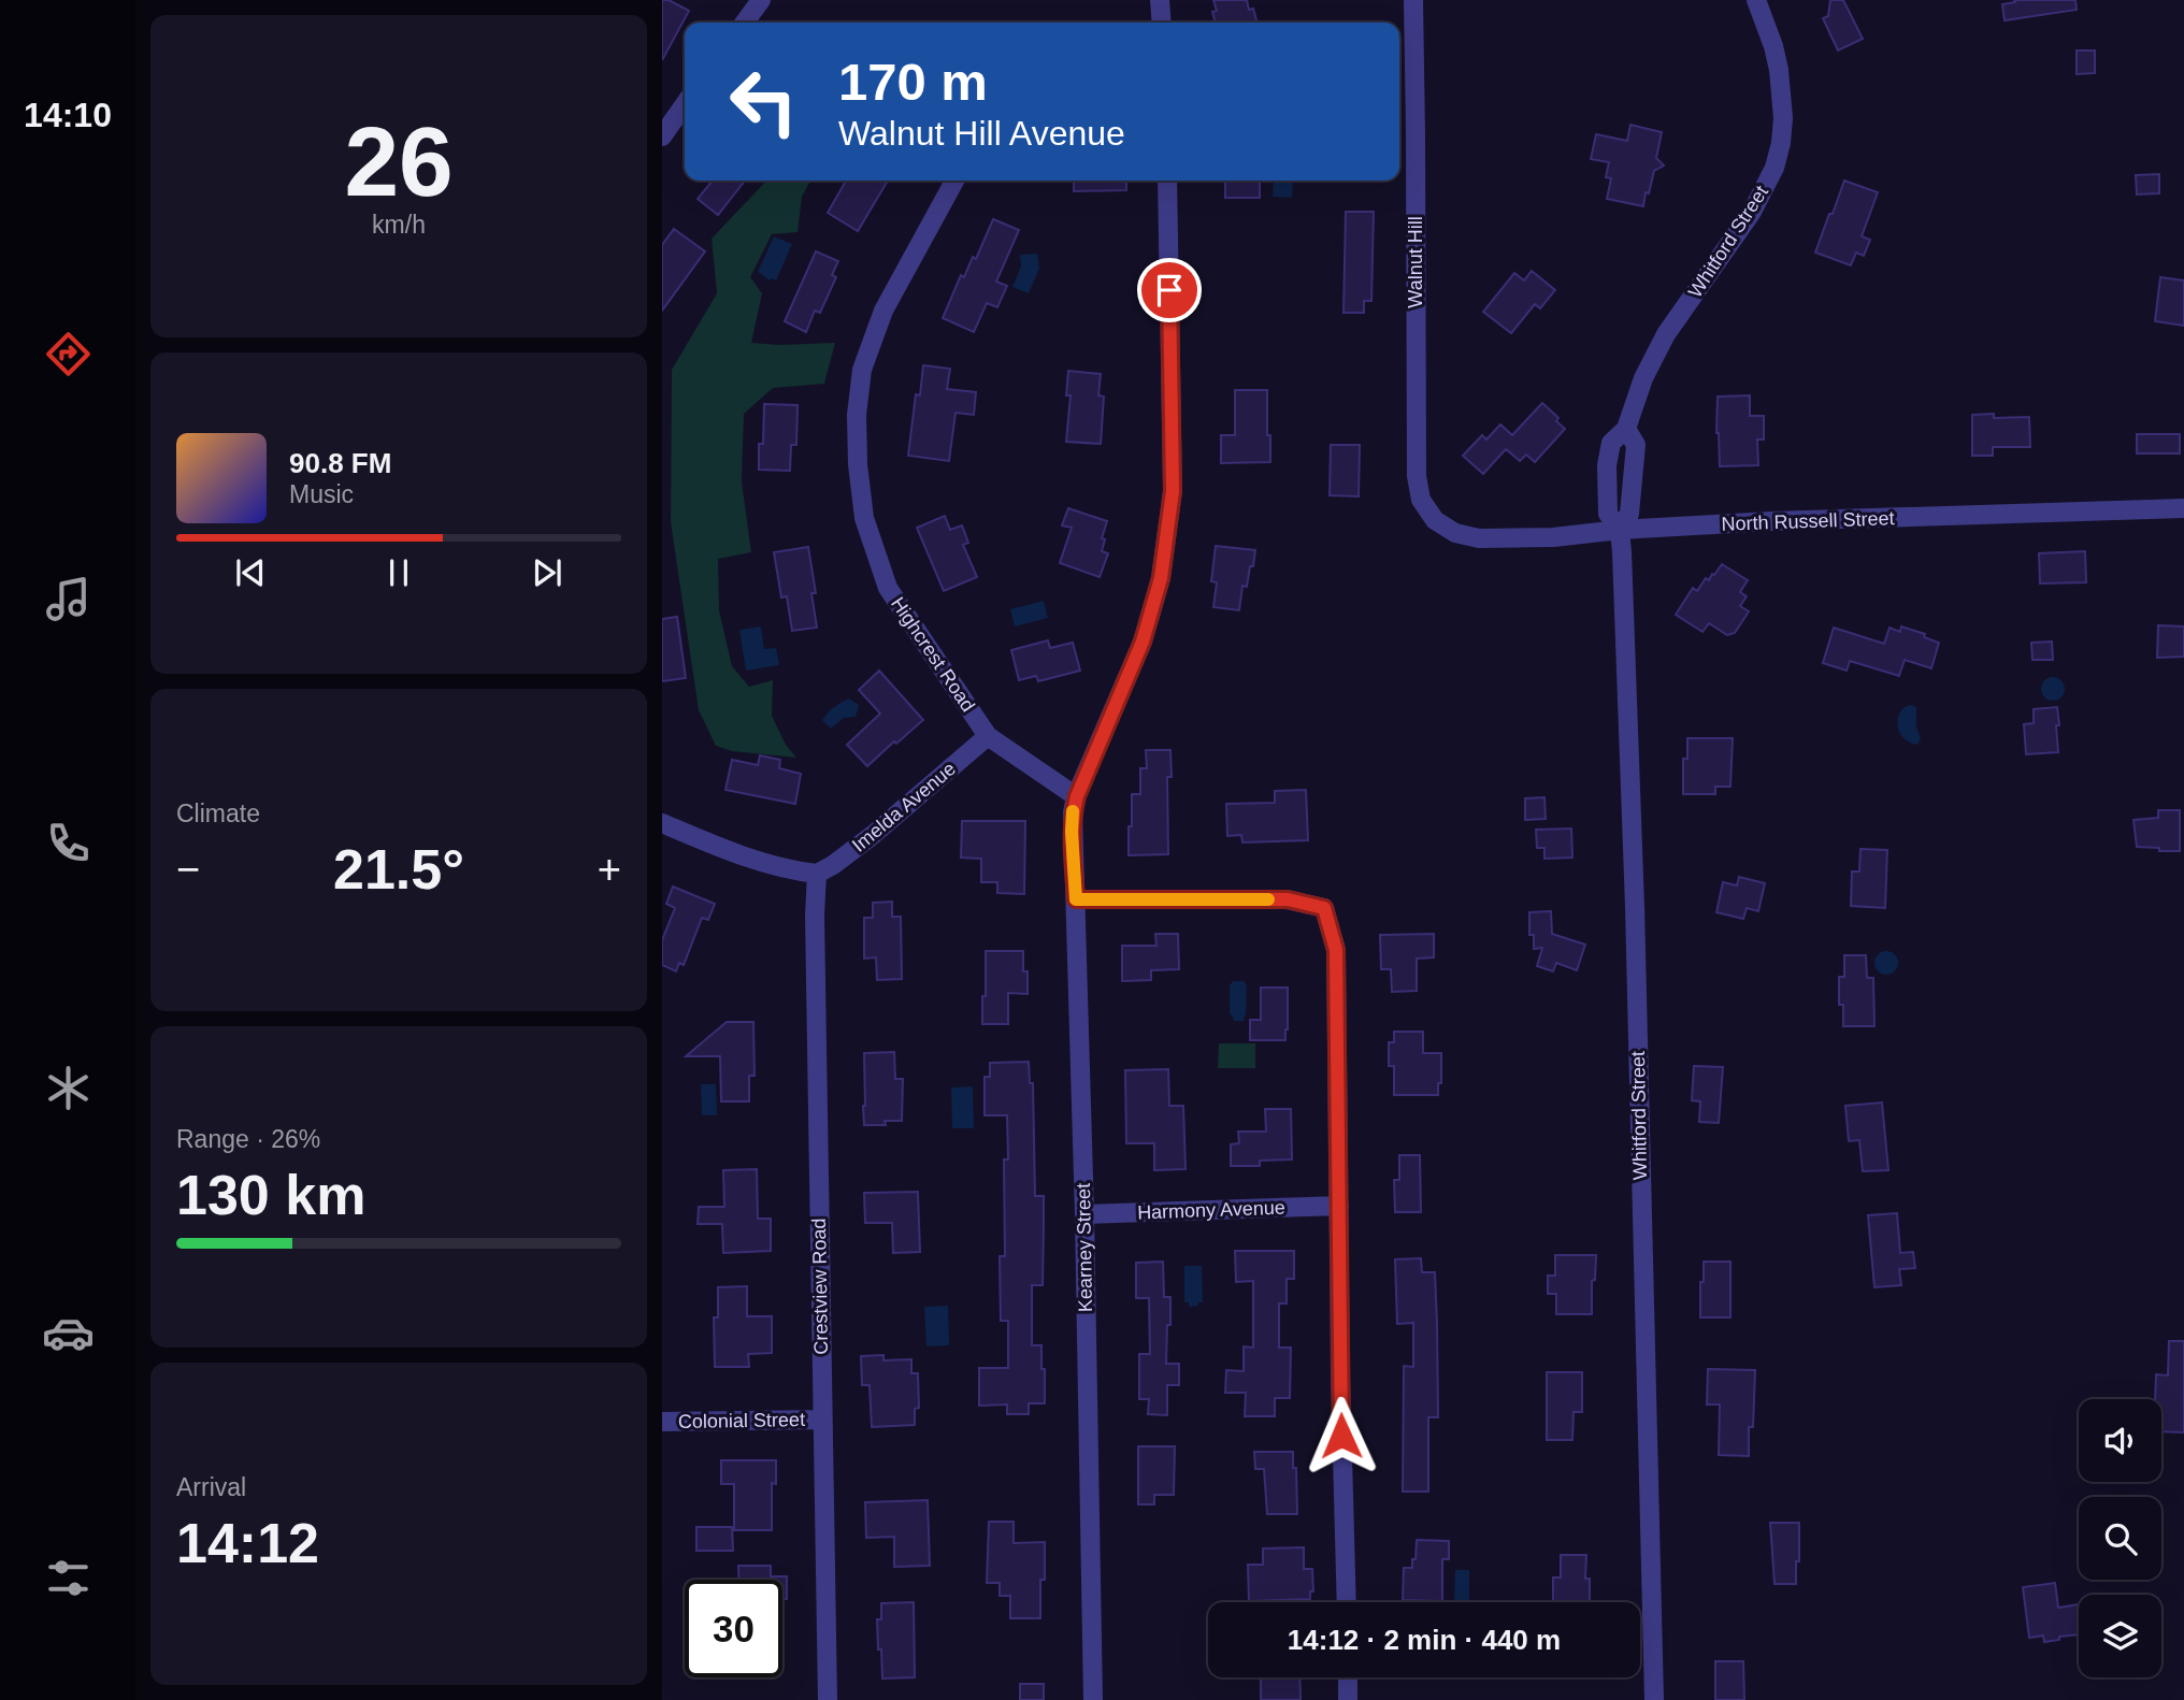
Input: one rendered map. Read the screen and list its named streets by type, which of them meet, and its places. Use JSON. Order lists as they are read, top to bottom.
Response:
{
  "streets": {
    "street": [
      "Whitford Street",
      "Walnut Hill",
      "North Russell Street",
      "Highcrest Road",
      "Imelda Avenue",
      "Harmony Avenue",
      "Kearney Street",
      "Crestview Road",
      "Colonial Street"
    ]
  },
  "crossings": [
    ["Whitford Street", "North Russell Street"],
    ["Walnut Hill", "North Russell Street"],
    ["Highcrest Road", "Imelda Avenue"],
    ["Highcrest Road", "Kearney Street"],
    ["Imelda Avenue", "Crestview Road"],
    ["Harmony Avenue", "Kearney Street"],
    ["Crestview Road", "Colonial Street"]
  ],
  "page": {
    "tabs": "14:10",
    "tile": [
      ["26", "km/h"],
      "Climate",
      ["Range · 26%", "130 km"],
      ["Arrival", "14:12"]
    ],
    "turn": ["170 m", "Walnut Hill Avenue"],
    "song": ["90.8 FM", "Music"],
    "heat": ["−", "21.5°", "+"],
    "limit": "30",
    "trip": "14:12 · 2 min · 440 m"
  }
}
